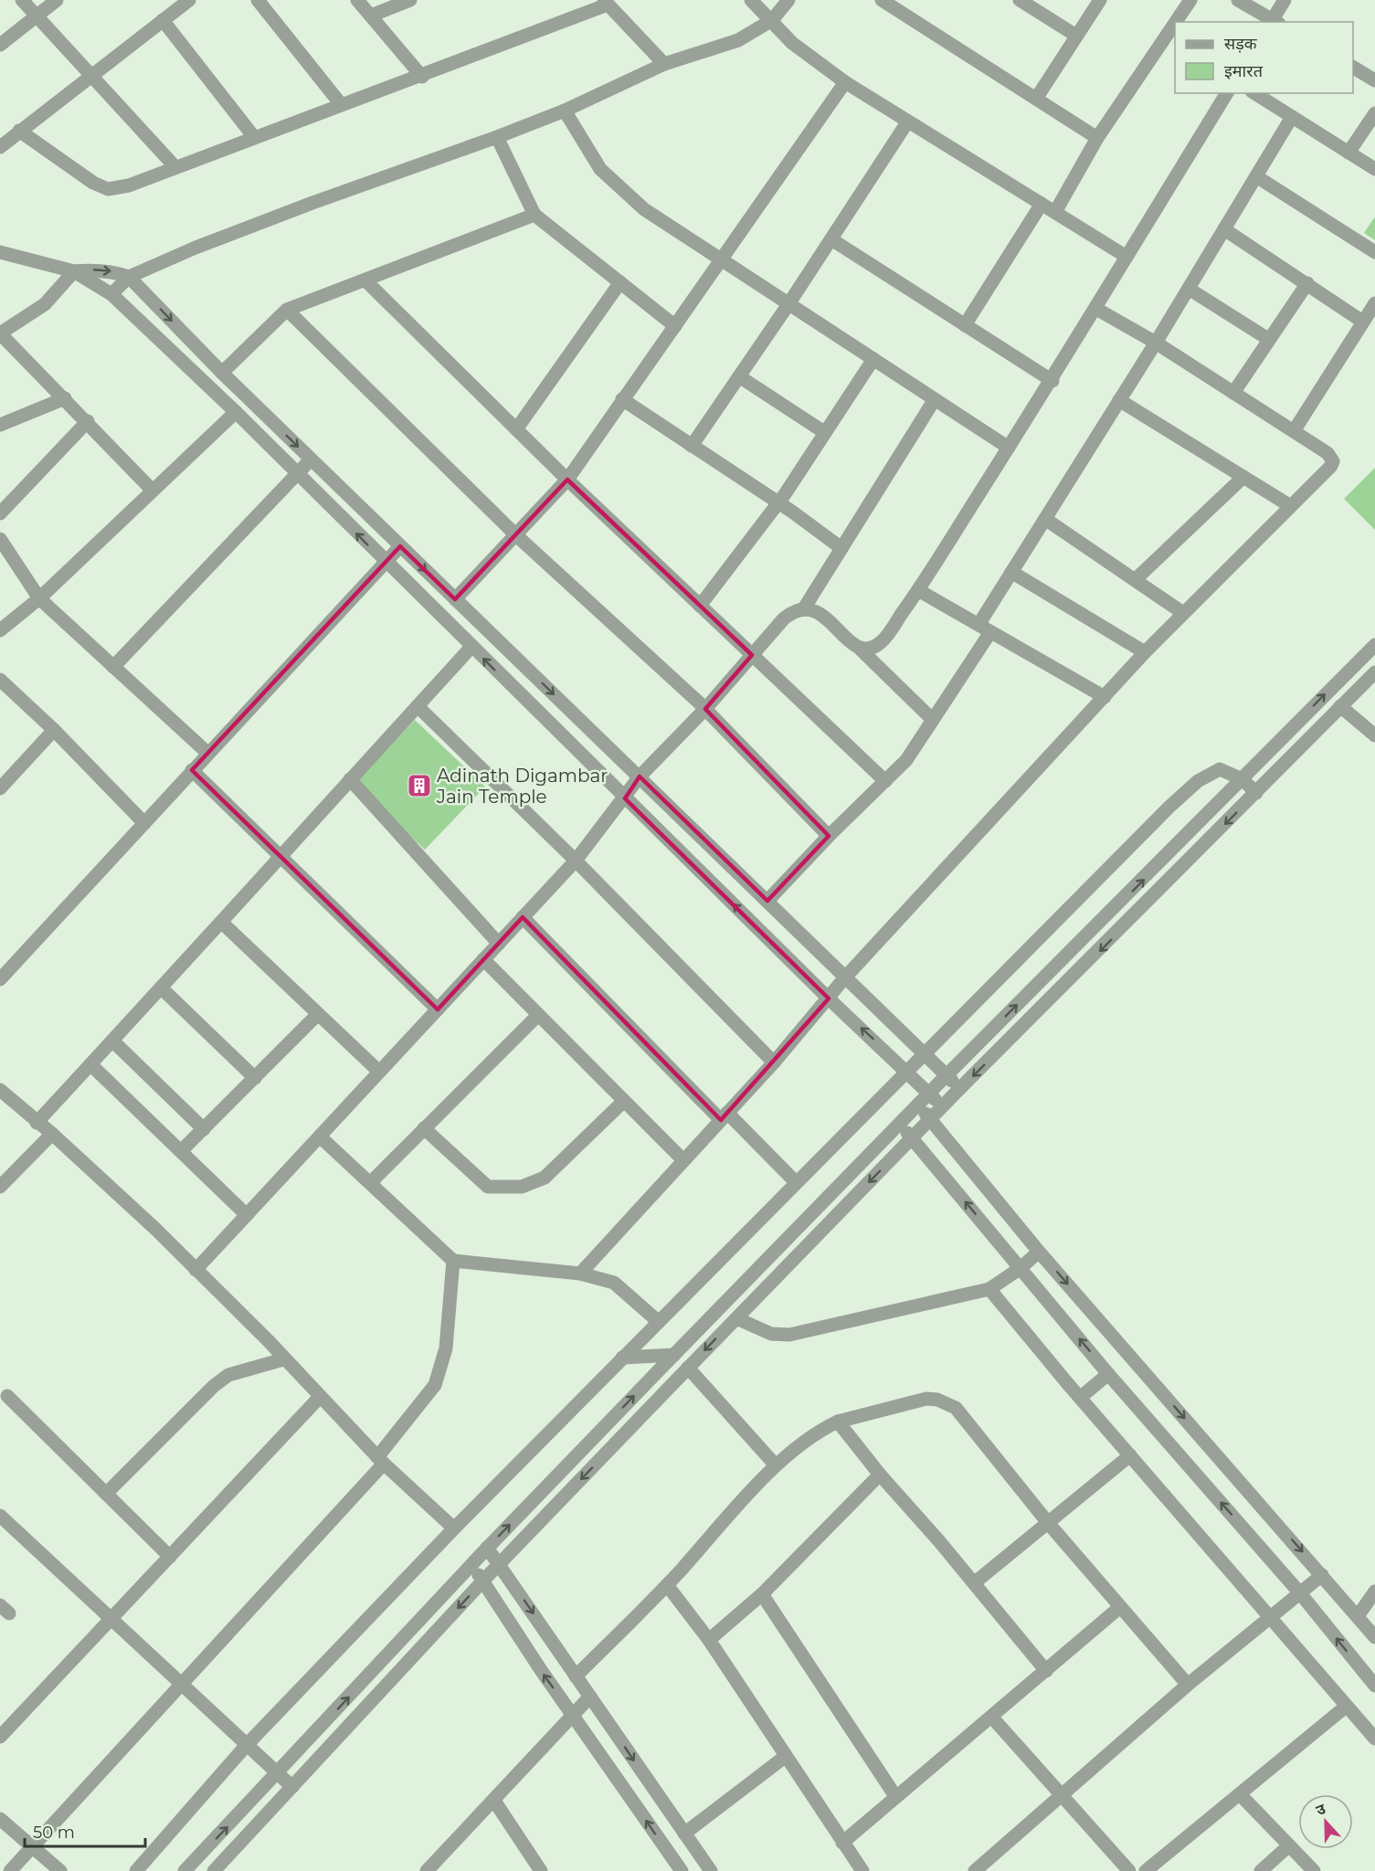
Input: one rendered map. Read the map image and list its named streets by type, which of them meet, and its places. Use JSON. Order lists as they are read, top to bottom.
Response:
{
  "places": {
    "building": ["Adinath Digambar Jain Temple"]
  },
  "legend": ["सड़क", "इमारत"],
  "scale_bar": "50 m",
  "north": "top"
}
